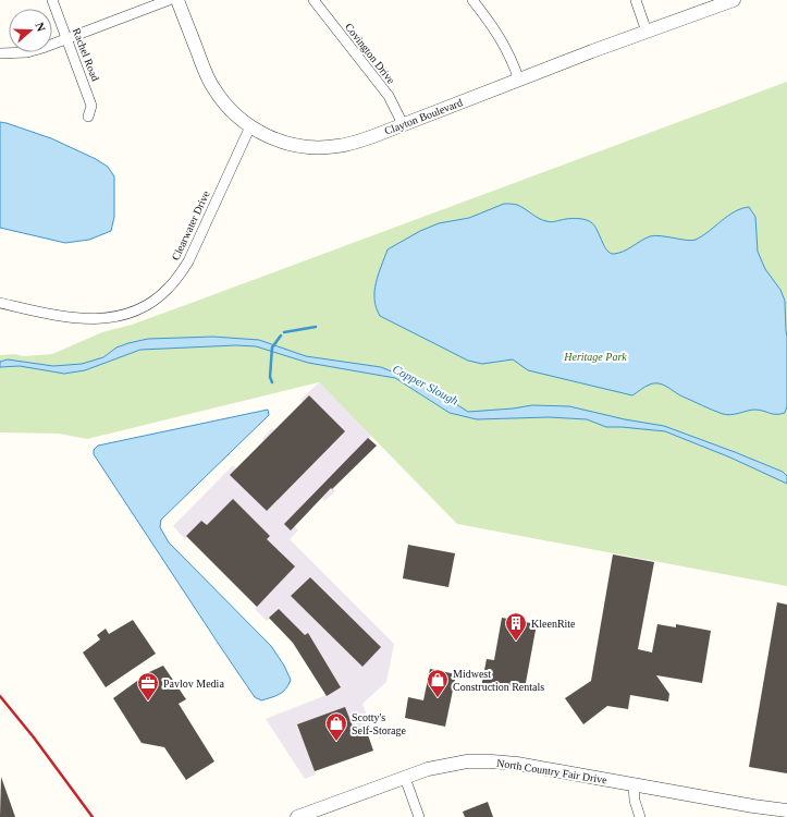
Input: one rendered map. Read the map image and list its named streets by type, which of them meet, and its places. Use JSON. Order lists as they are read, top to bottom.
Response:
{
  "streets": {
    "street": [
      "Covington Drive",
      "Rachel Road",
      "Clayton Boulevard",
      "Clearwater Drive",
      "North Country Fair Drive"
    ]
  },
  "crossings": [
    ["Covington Drive", "Clayton Boulevard"],
    ["Clayton Boulevard", "Clearwater Drive"]
  ],
  "water": ["Copper Slough"],
  "parks": ["Heritage Park"],
  "places": {
    "building": ["KleenRite"],
    "shop": ["Midwest Construction Rentals", "Scotty's Self-Storage"],
    "office": ["Pavlov Media"]
  },
  "north": "right"
}
